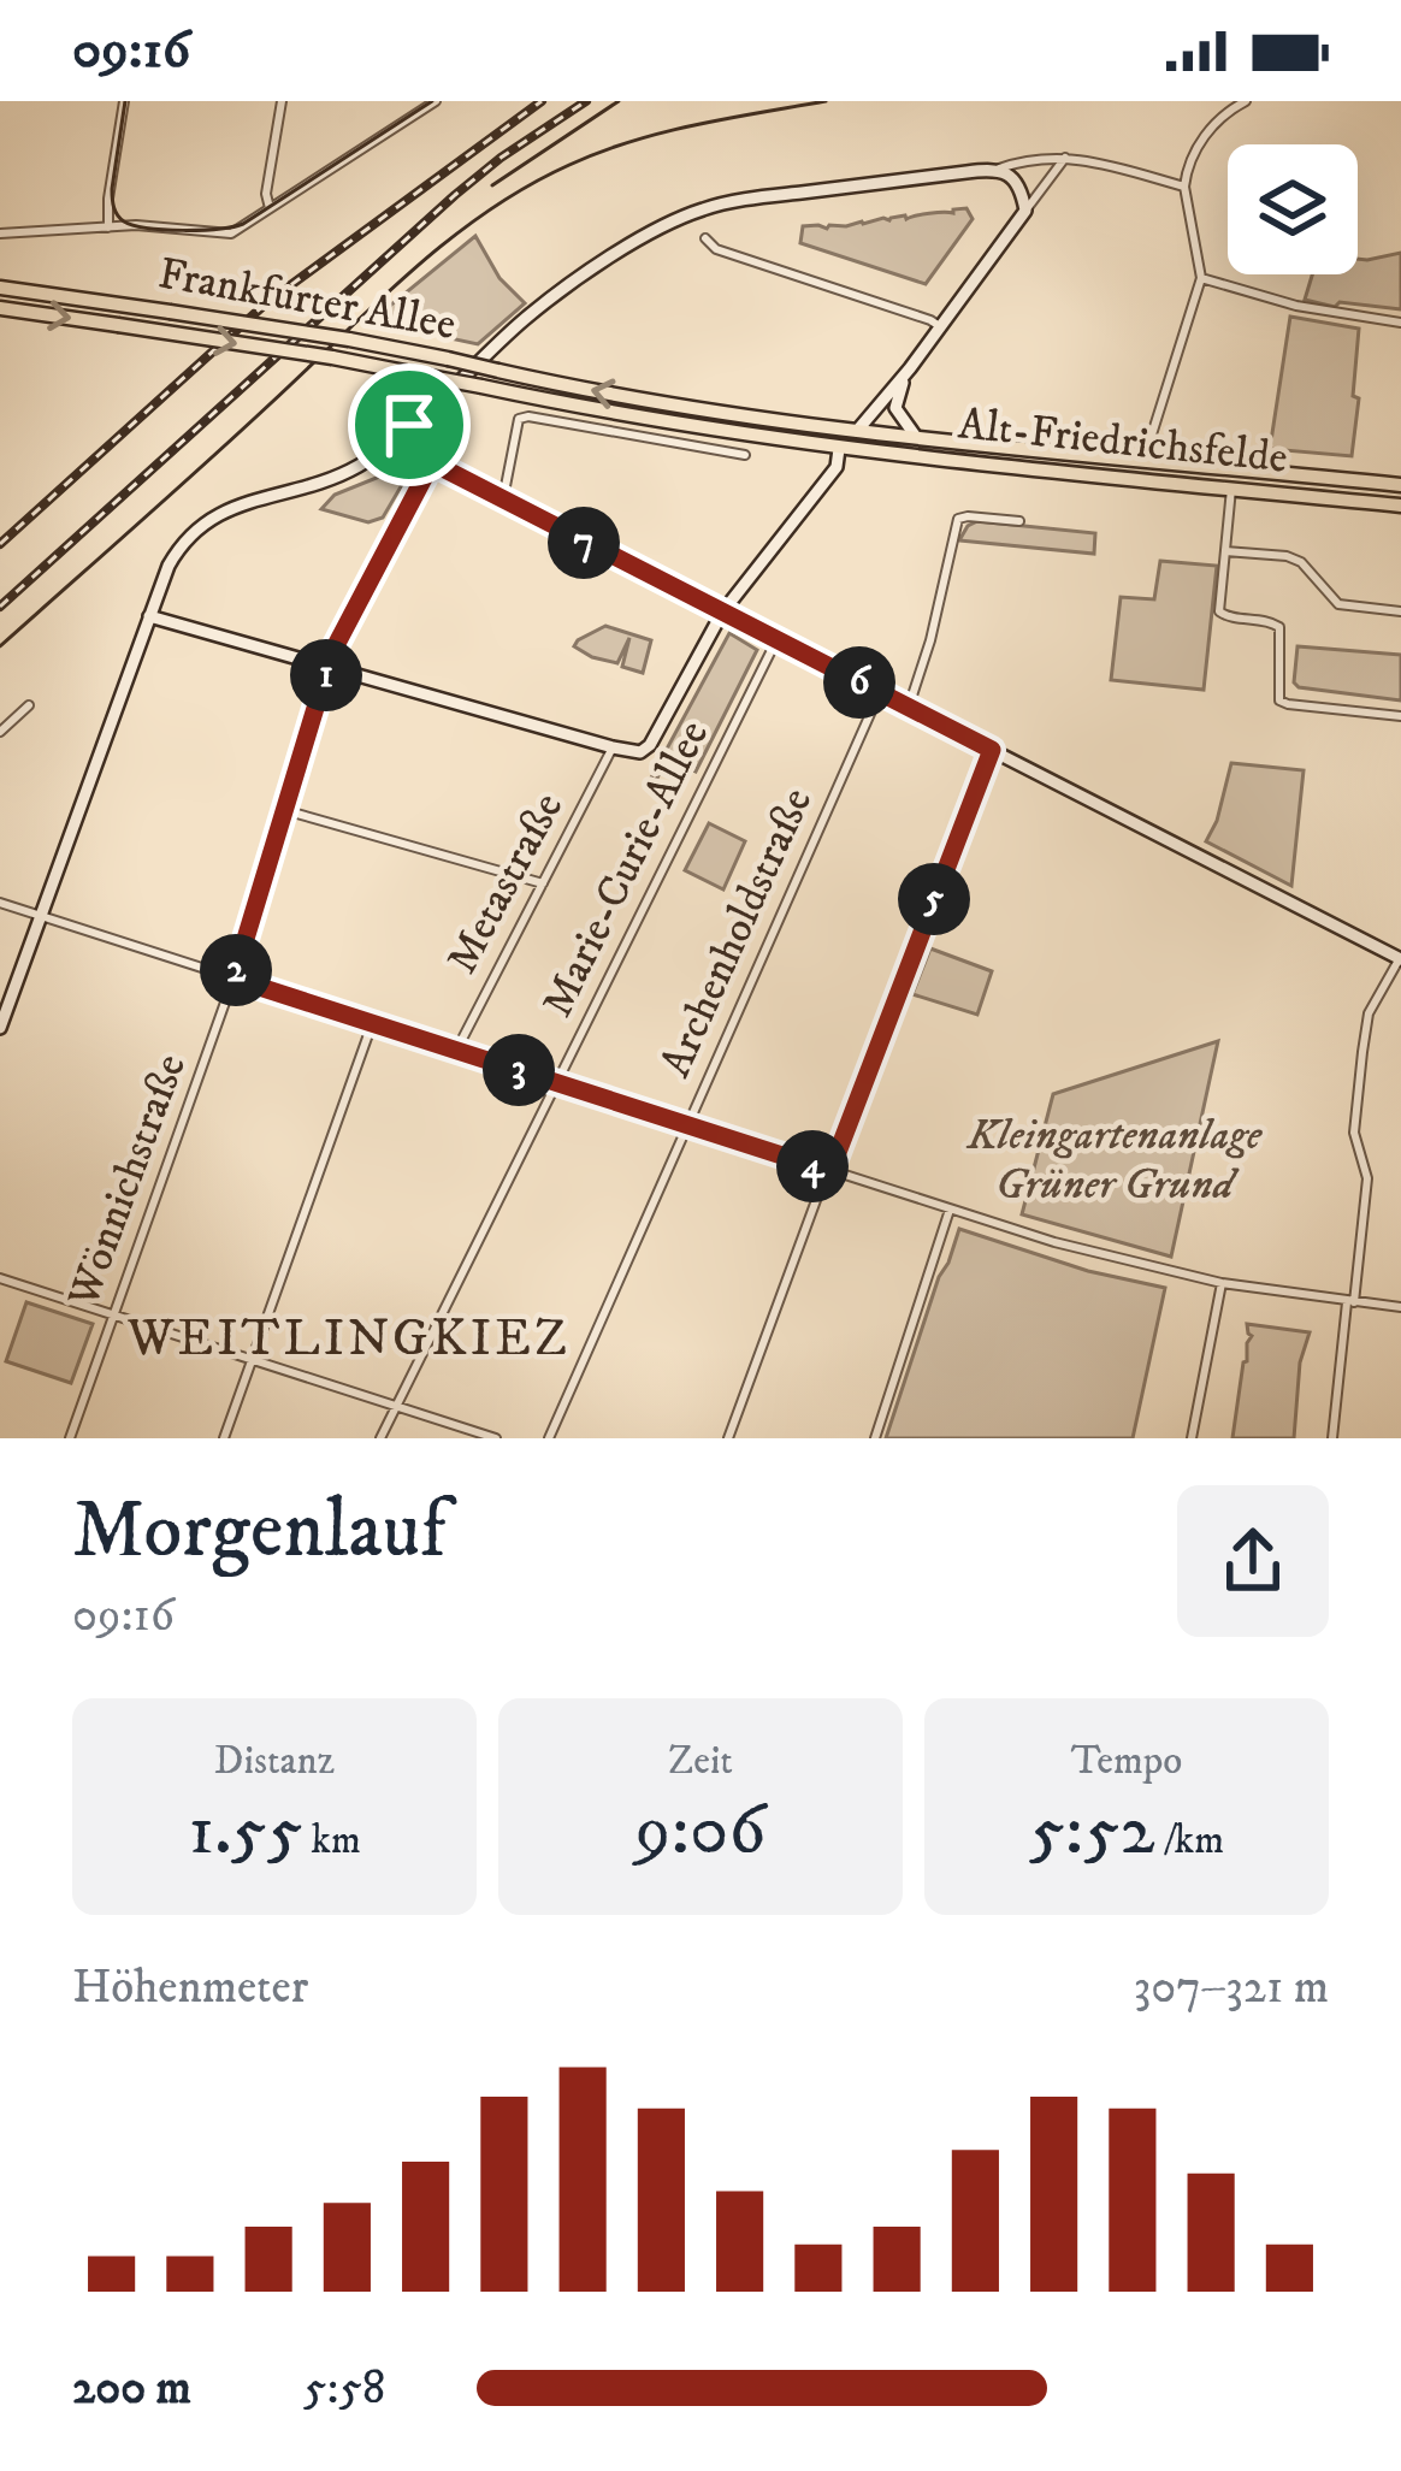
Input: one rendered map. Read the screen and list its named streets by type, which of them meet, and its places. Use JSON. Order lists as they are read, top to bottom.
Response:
{
  "streets": {
    "main road": ["Frankfurter Allee", "Alt-Friedrichsfelde"],
    "street": [
      "Marie-Curie-Allee",
      "Metastraße",
      "Archenholdstraße",
      "Wönnichstraße"
    ]
  },
  "crossings": [
    ["Frankfurter Allee", "Alt-Friedrichsfelde"]
  ],
  "districts": ["WEITLINGKIEZ"],
  "parks": ["Kleingartenanlage Grüner Grund"],
  "page": {
    "status": "09:16",
    "pins": [
      "7",
      "1",
      "6",
      "5",
      "2",
      "3",
      "4"
    ],
    "heading": ["Morgenlauf", "09:16"],
    "stats": [
      ["Distanz", "1.55 km"],
      ["Zeit", "9:06"],
      ["Tempo", "5:52 /km"]
    ],
    "chart": ["Höhenmeter", "307–321 m"],
    "list": [
      {
        "name": "200 m",
        "note": "5:58"
      }
    ]
  }
}
